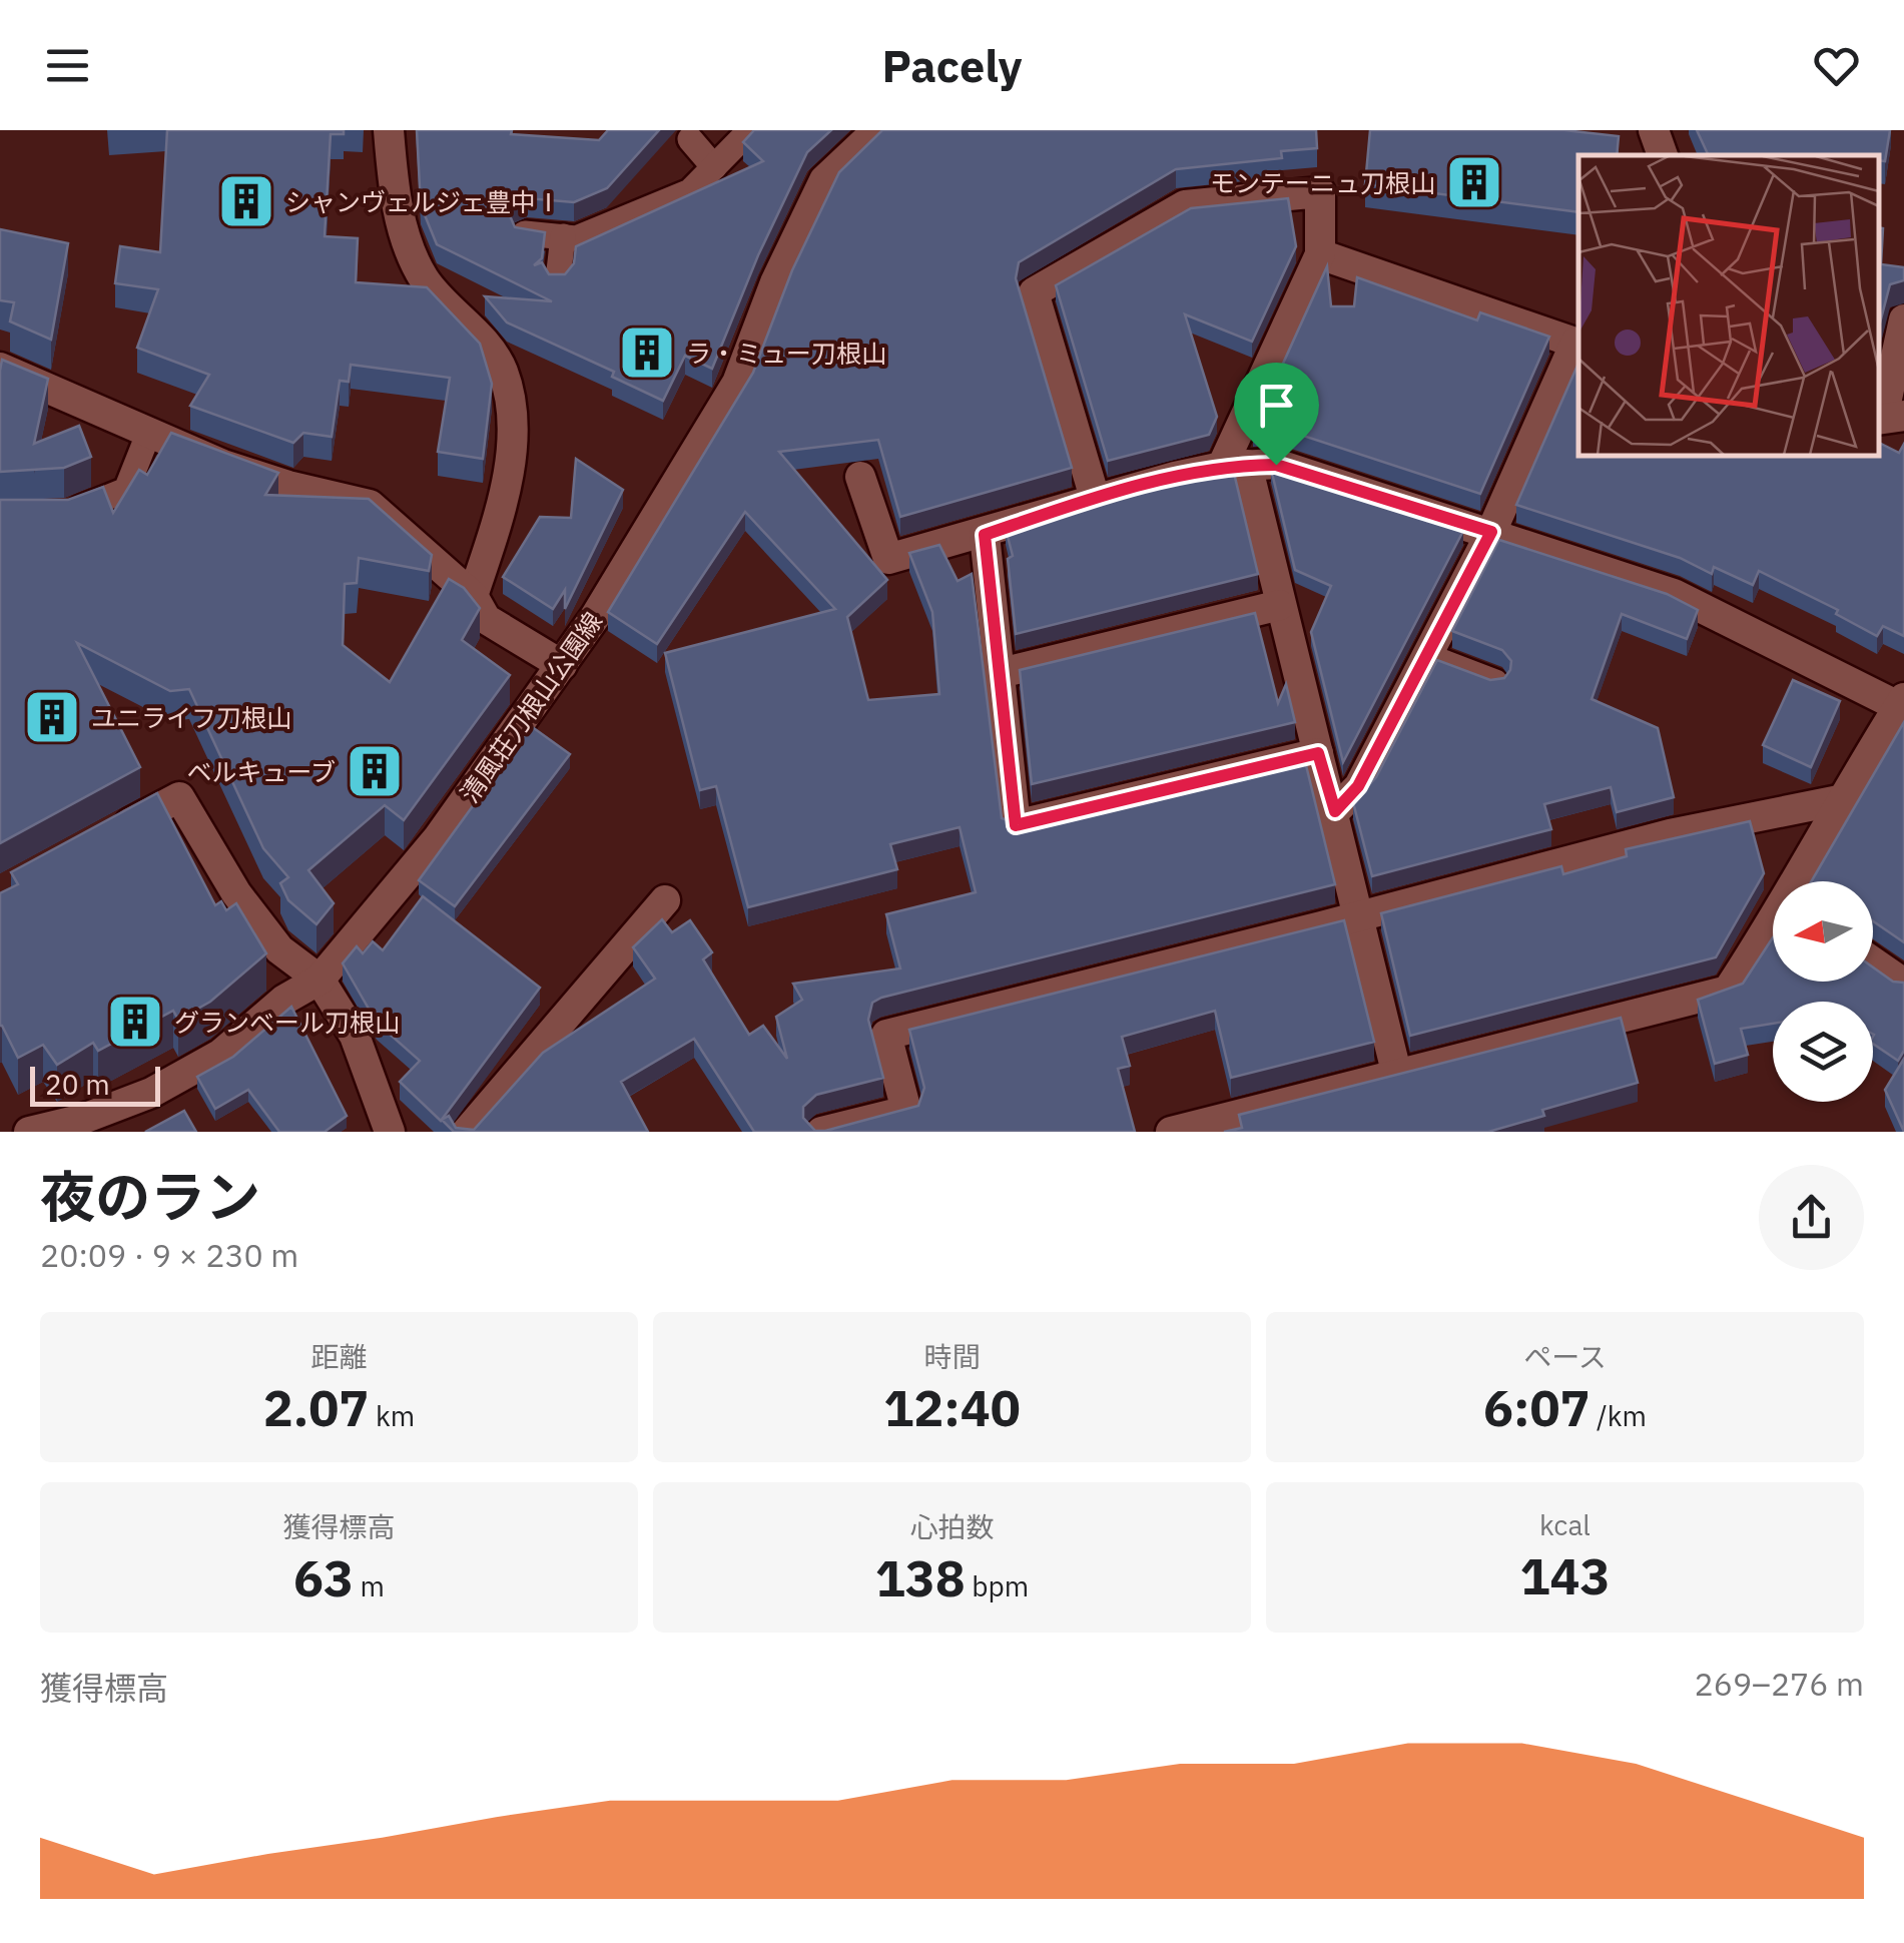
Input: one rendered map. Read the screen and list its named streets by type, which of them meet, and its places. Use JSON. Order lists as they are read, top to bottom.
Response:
{
  "streets": {
    "street": ["清風荘刀根山公園線"]
  },
  "places": {
    "building": [
      "モンテーニュ刀根山",
      "シャンヴェルジェ豊中Ⅰ",
      "ラ・ミュー刀根山",
      "ユニライフ刀根山",
      "ベルキューブ",
      "グランベール刀根山"
    ]
  },
  "scale_bar": "20 m",
  "north": "left",
  "page": {
    "header": "Pacely",
    "scale": "20 m",
    "heading": ["夜のラン", "20:09 · 9 × 230 m"],
    "stats": [
      ["距離", "2.07 km"],
      ["時間", "12:40"],
      ["ペース", "6:07 /km"],
      ["獲得標高", "63 m"],
      ["心拍数", "138 bpm"],
      ["kcal", "143"]
    ],
    "chart": ["獲得標高", "269–276 m"]
  }
}
